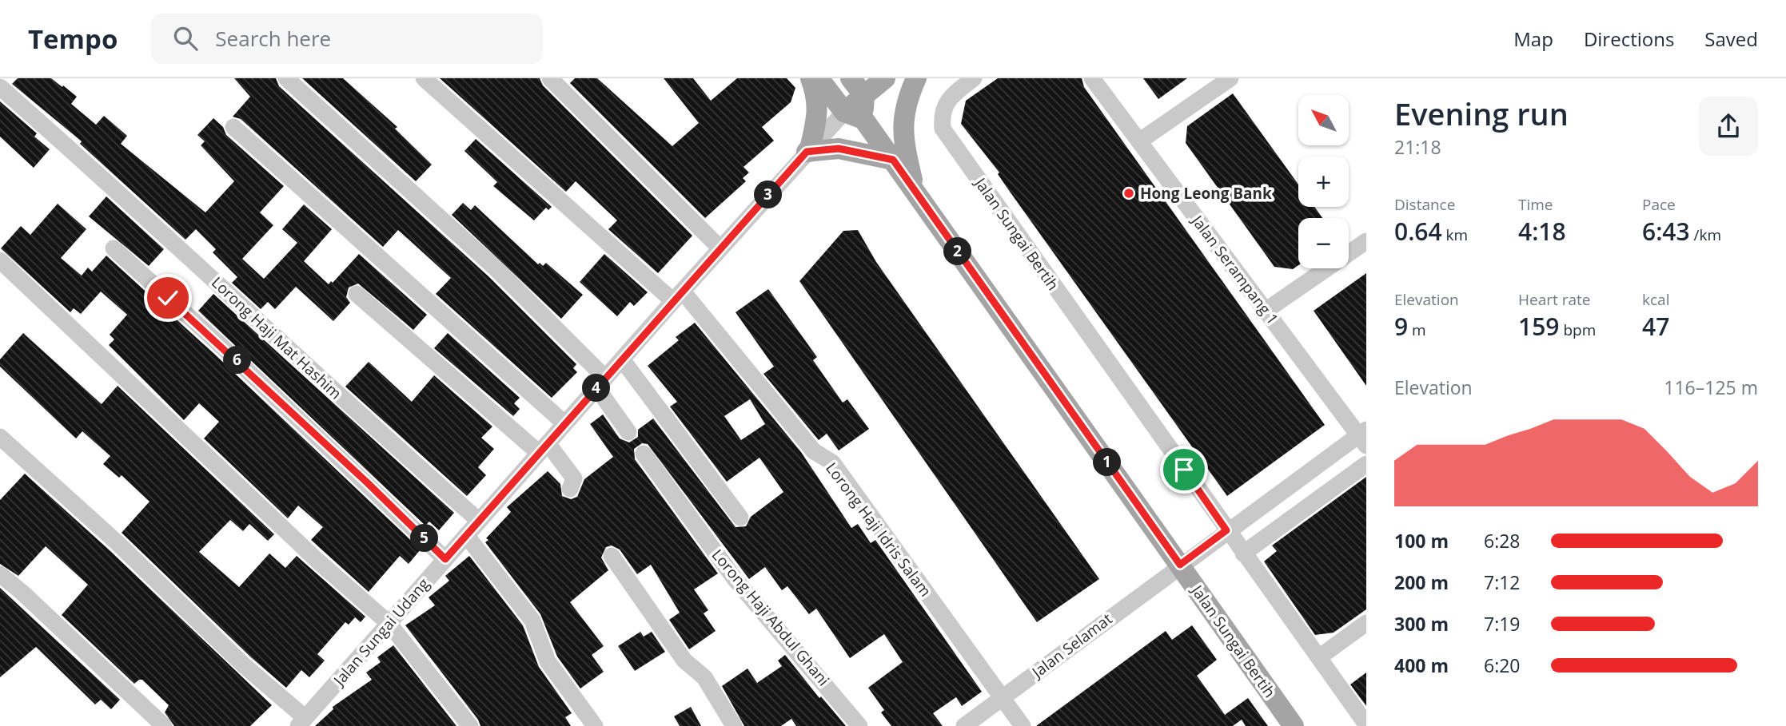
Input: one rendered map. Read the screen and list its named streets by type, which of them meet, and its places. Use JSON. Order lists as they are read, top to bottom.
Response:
{
  "streets": {
    "main road": ["Jalan Sungai Bertih"],
    "street": [
      "Jalan Serampang 1",
      "Lorong Haji Mat Hashim",
      "Lorong Haji Idris Salam",
      "Lorong Haji Abdul Ghani",
      "Jalan Sungai Udang",
      "Jalan Selamat"
    ]
  },
  "crossings": [
    ["Jalan Sungai Bertih", "Jalan Sungai Udang"],
    ["Jalan Sungai Bertih", "Jalan Selamat"],
    ["Jalan Serampang 1", "Jalan Selamat"],
    ["Lorong Haji Mat Hashim", "Jalan Sungai Udang"],
    ["Lorong Haji Idris Salam", "Jalan Sungai Udang"],
    ["Lorong Haji Idris Salam", "Jalan Selamat"]
  ],
  "places": ["Hong Leong Bank"],
  "north": "top left",
  "page": {
    "header": "Tempo",
    "search": "Search here",
    "nav": ["Map", "Directions", "Saved"],
    "heading": ["Evening run", "21:18"],
    "map_buttons": ["+", "−"],
    "stats": [
      ["Distance", "0.64 km"],
      ["Time", "4:18"],
      ["Pace", "6:43 /km"],
      ["Elevation", "9 m"],
      ["Heart rate", "159 bpm"],
      ["kcal", "47"]
    ],
    "pins": [
      "3",
      "2",
      "6",
      "4",
      "1",
      "5"
    ],
    "chart": ["Elevation", "116–125 m"],
    "list": [
      {
        "name": "100 m",
        "note": "6:28"
      },
      {
        "name": "200 m",
        "note": "7:12"
      },
      {
        "name": "300 m",
        "note": "7:19"
      },
      {
        "name": "400 m",
        "note": "6:20"
      }
    ]
  }
}
